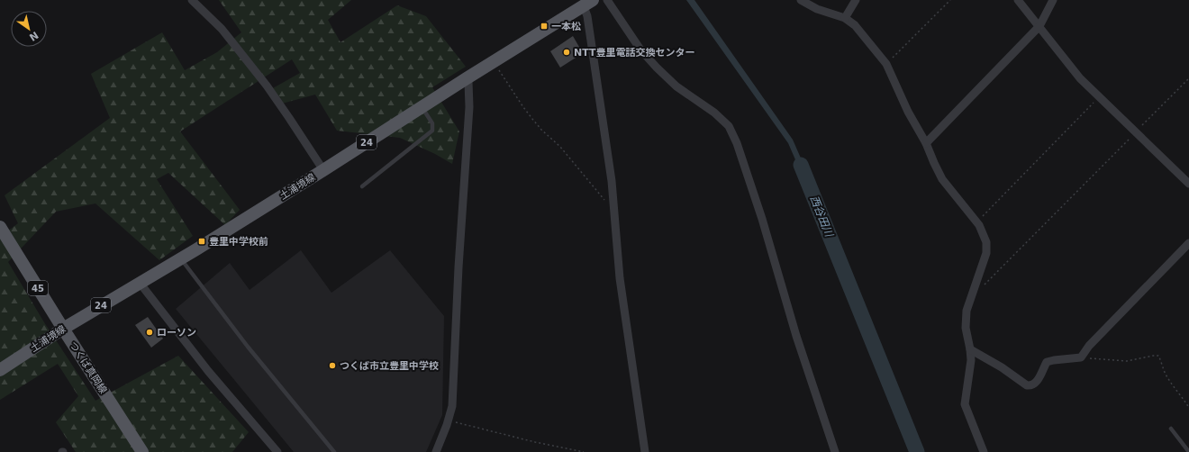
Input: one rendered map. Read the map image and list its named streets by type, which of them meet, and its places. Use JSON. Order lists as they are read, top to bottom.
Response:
{
  "streets": {
    "main road": [
      "24",
      "土浦境線",
      "45",
      "つくば真岡線"
    ]
  },
  "crossings": [
    ["土浦境線", "つくば真岡線"]
  ],
  "water": ["西谷田川"],
  "places": {
    "transit": ["一本松", "豊里中学校前"],
    "other": ["NTT豊里電話交換センター", "ローソン", "つくば市立豊里中学校"]
  },
  "north": "bottom right"
}
